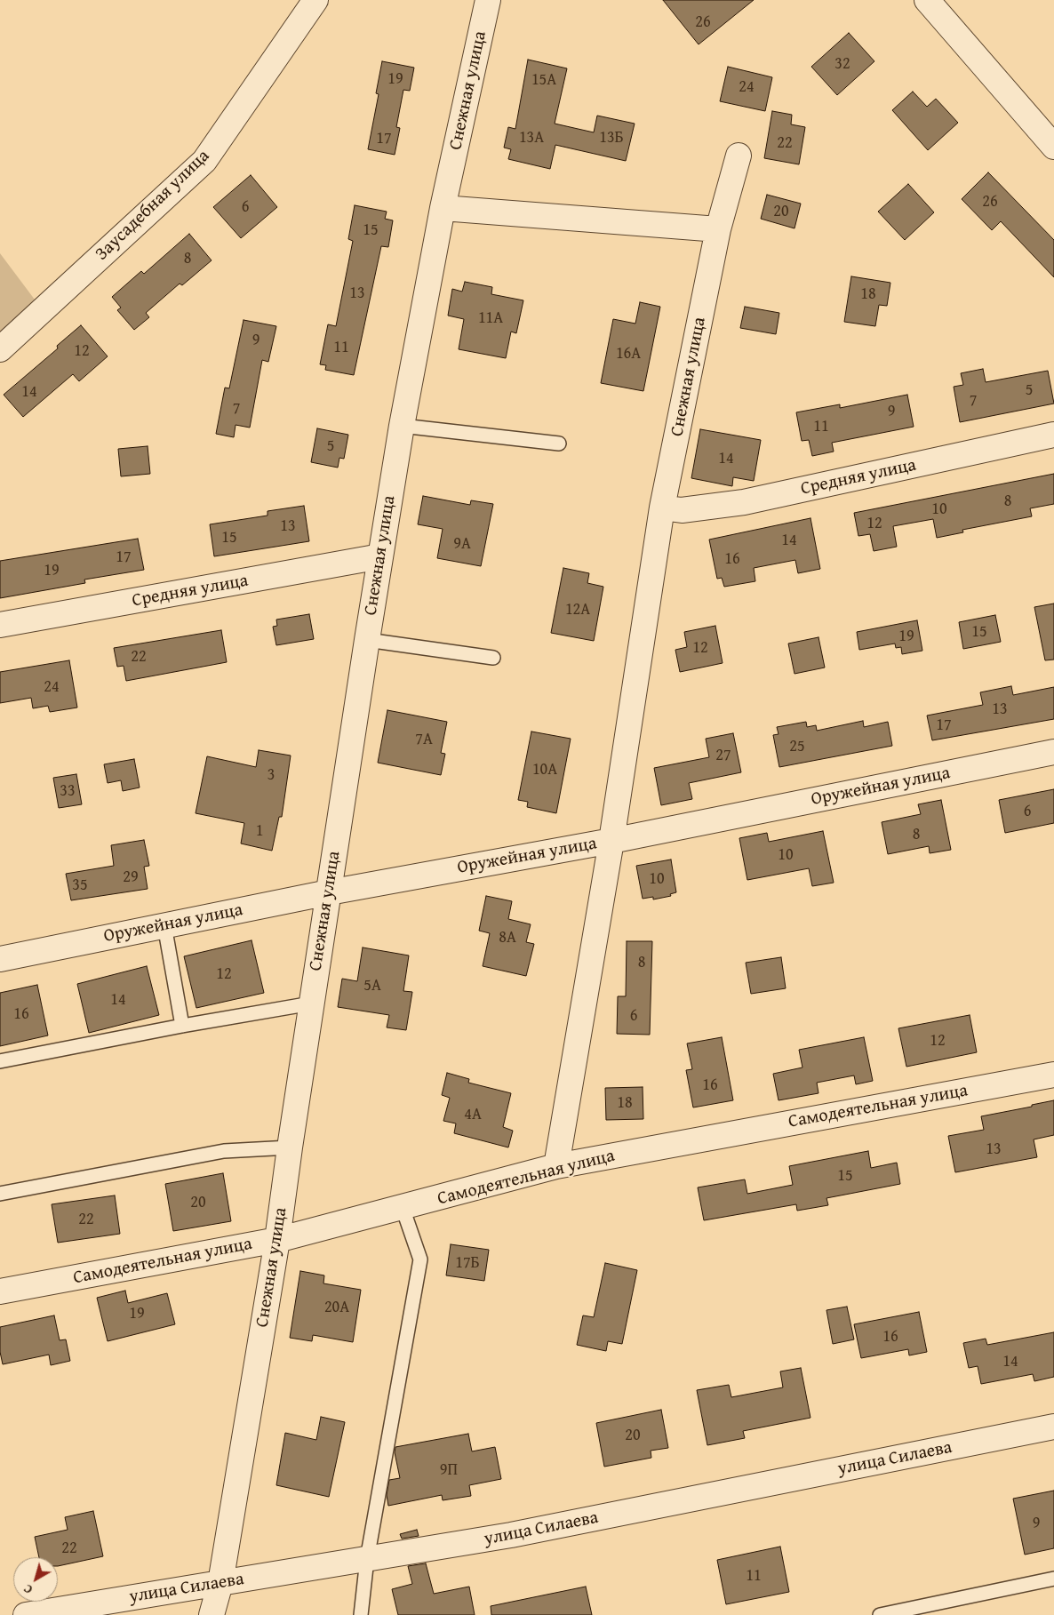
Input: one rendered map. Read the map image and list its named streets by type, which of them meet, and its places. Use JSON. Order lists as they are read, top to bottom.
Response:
{
  "streets": {
    "street": [
      "Снежная улица",
      "Заусадебная улица",
      "Средняя улица",
      "Оружейная улица",
      "Самодеятельная улица",
      "улица Силаева"
    ]
  },
  "crossings": [
    ["Снежная улица", "Средняя улица"],
    ["Снежная улица", "Оружейная улица"],
    ["Снежная улица", "Самодеятельная улица"],
    ["Снежная улица", "улица Силаева"]
  ],
  "house_numbers": [
    "26",
    "32",
    "19",
    "15А",
    "24",
    "13А",
    "13Б",
    "17",
    "22",
    "26",
    "6",
    "20",
    "15",
    "8",
    "13",
    "18",
    "11А",
    "9",
    "11",
    "12",
    "16А",
    "5",
    "14",
    "7",
    "7",
    "9",
    "11",
    "5",
    "14",
    "8",
    "10",
    "12",
    "13",
    "15",
    "14",
    "9А",
    "17",
    "16",
    "19",
    "12А",
    "15",
    "19",
    "12",
    "22",
    "24",
    "13",
    "17",
    "7А",
    "25",
    "27",
    "10А",
    "3",
    "33",
    "6",
    "1",
    "8",
    "10",
    "29",
    "10",
    "35",
    "8А",
    "8",
    "12",
    "5А",
    "14",
    "16",
    "6",
    "12",
    "16",
    "18",
    "4А",
    "13",
    "15",
    "20",
    "22",
    "17Б",
    "20А",
    "19",
    "16",
    "14",
    "20",
    "9П",
    "9",
    "22",
    "11"
  ],
  "north": "bottom left"
}
